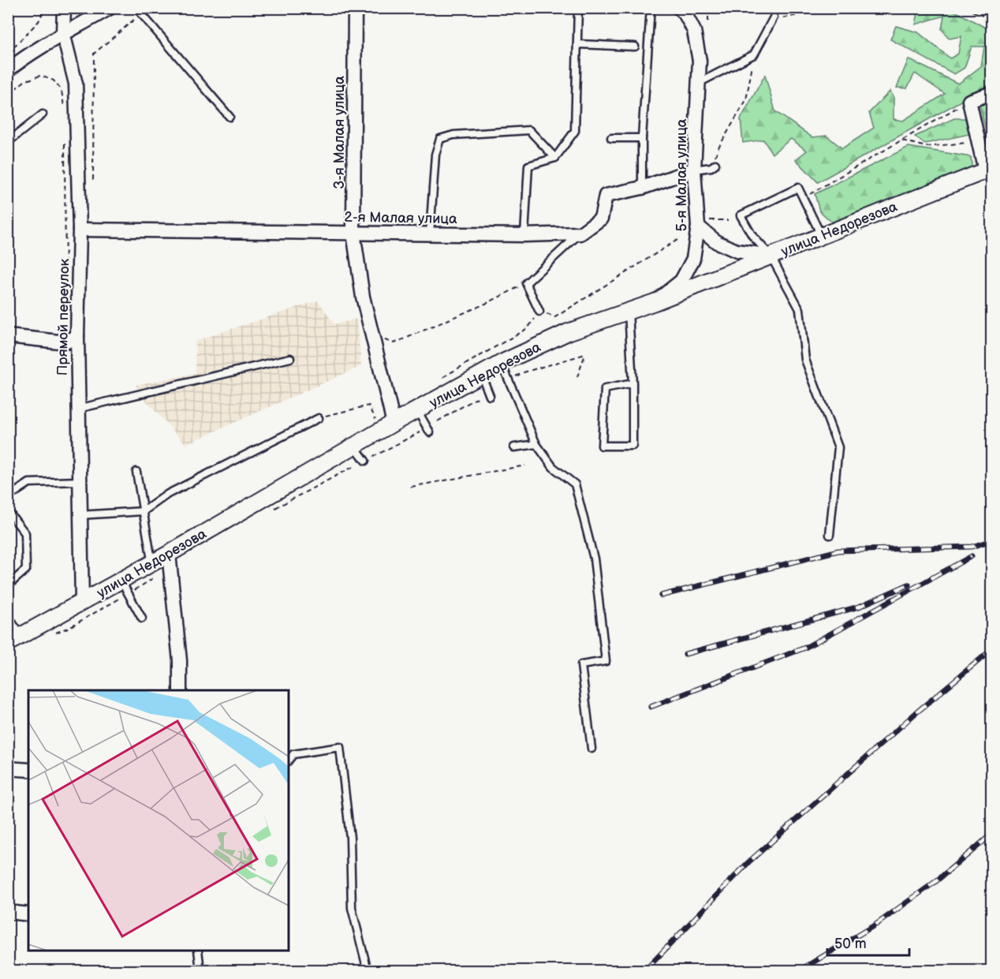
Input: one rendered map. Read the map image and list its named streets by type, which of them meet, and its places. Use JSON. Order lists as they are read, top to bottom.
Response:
{
  "streets": {
    "street": [
      "3-я Малая улица",
      "5-я Малая улица",
      "2-я Малая улица",
      "улица Недорезова",
      "Прямой переулок"
    ]
  },
  "crossings": [
    ["3-я Малая улица", "2-я Малая улица"],
    ["3-я Малая улица", "улица Недорезова"],
    ["5-я Малая улица", "улица Недорезова"],
    ["2-я Малая улица", "Прямой переулок"],
    ["улица Недорезова", "Прямой переулок"]
  ],
  "scale_bar": "50 m"
}
